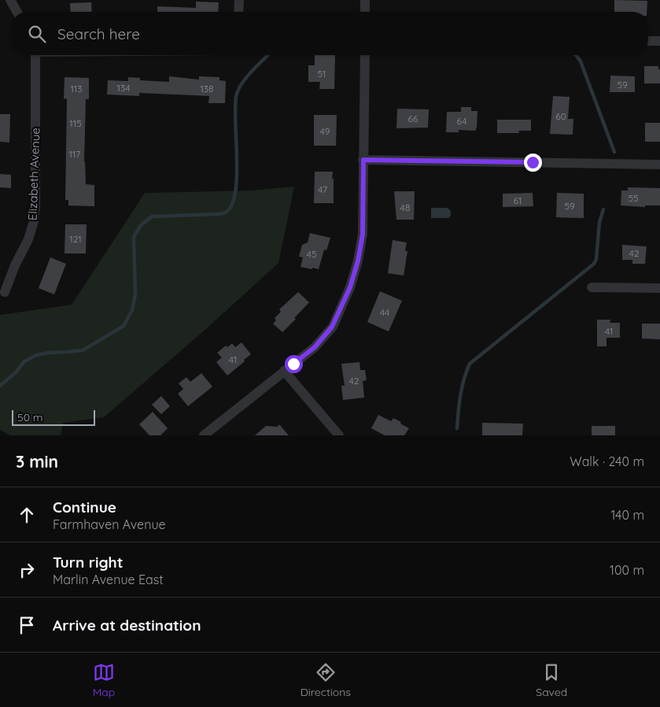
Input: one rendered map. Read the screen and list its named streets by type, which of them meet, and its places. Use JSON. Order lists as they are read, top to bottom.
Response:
{
  "streets": {
    "street": ["Elizabeth Avenue"]
  },
  "house_numbers": [
    "51",
    "59",
    "134",
    "113",
    "138",
    "60",
    "66",
    "64",
    "115",
    "49",
    "117",
    "47",
    "55",
    "61",
    "59",
    "48",
    "121",
    "42",
    "45",
    "44",
    "41",
    "41",
    "42"
  ],
  "scale_bar": "50 m",
  "page": {
    "search": "Search here",
    "scale": "50 m",
    "heading": ["3 min", "Walk · 240 m"],
    "list": [
      ["Continue", "Farmhaven Avenue", "140 m"],
      ["Turn right", "Marlin Avenue East", "100 m"],
      "Arrive at destination"
    ],
    "nav": ["Map", "Directions", "Saved"]
  }
}
